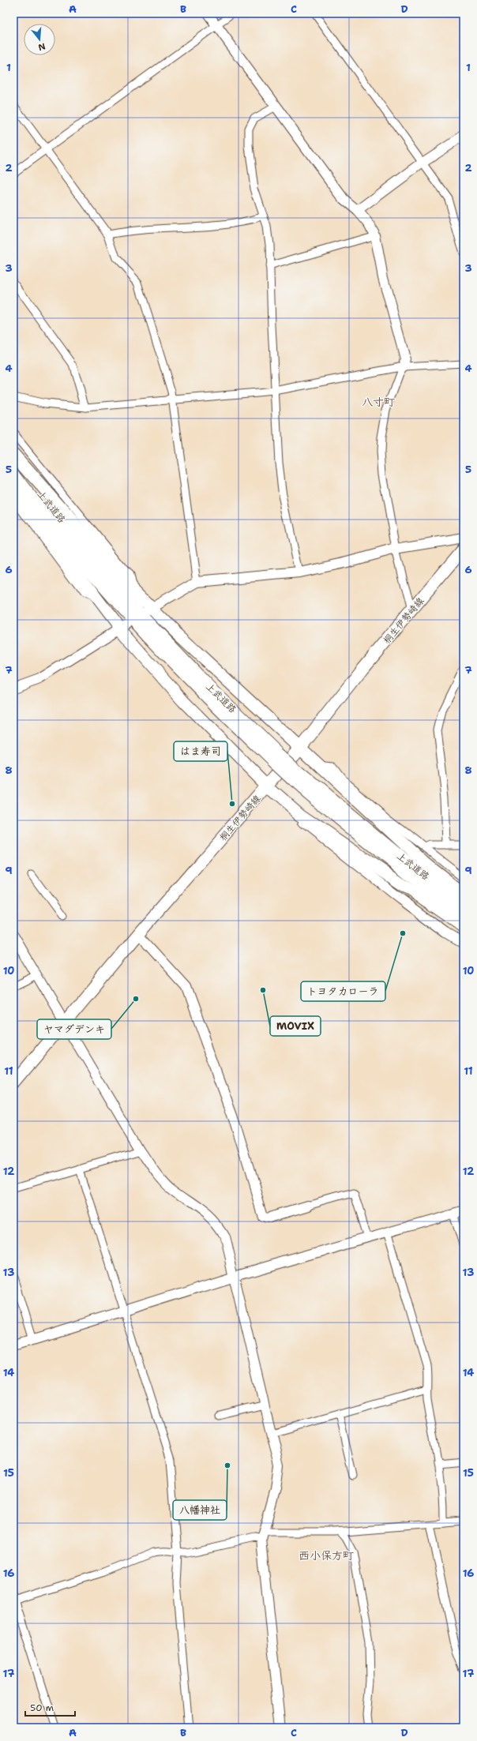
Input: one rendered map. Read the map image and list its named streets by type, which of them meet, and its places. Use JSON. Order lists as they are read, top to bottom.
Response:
{
  "streets": {
    "main road": ["上武道路", "桐生伊勢崎線"]
  },
  "districts": ["八寸町", "西小保方町"],
  "places": [
    "はま寿司",
    "トヨタカローラ",
    "MOVIX",
    "ヤマダデンキ",
    "八幡神社"
  ],
  "scale_bar": "50 m",
  "north": "bottom",
  "grid": {
    "columns": [
      "A",
      "B",
      "C",
      "D"
    ],
    "rows": [
      "1",
      "2",
      "3",
      "4",
      "5",
      "6",
      "7",
      "8",
      "9",
      "10",
      "11",
      "12",
      "13",
      "14",
      "15",
      "16",
      "17"
    ]
  }
}
